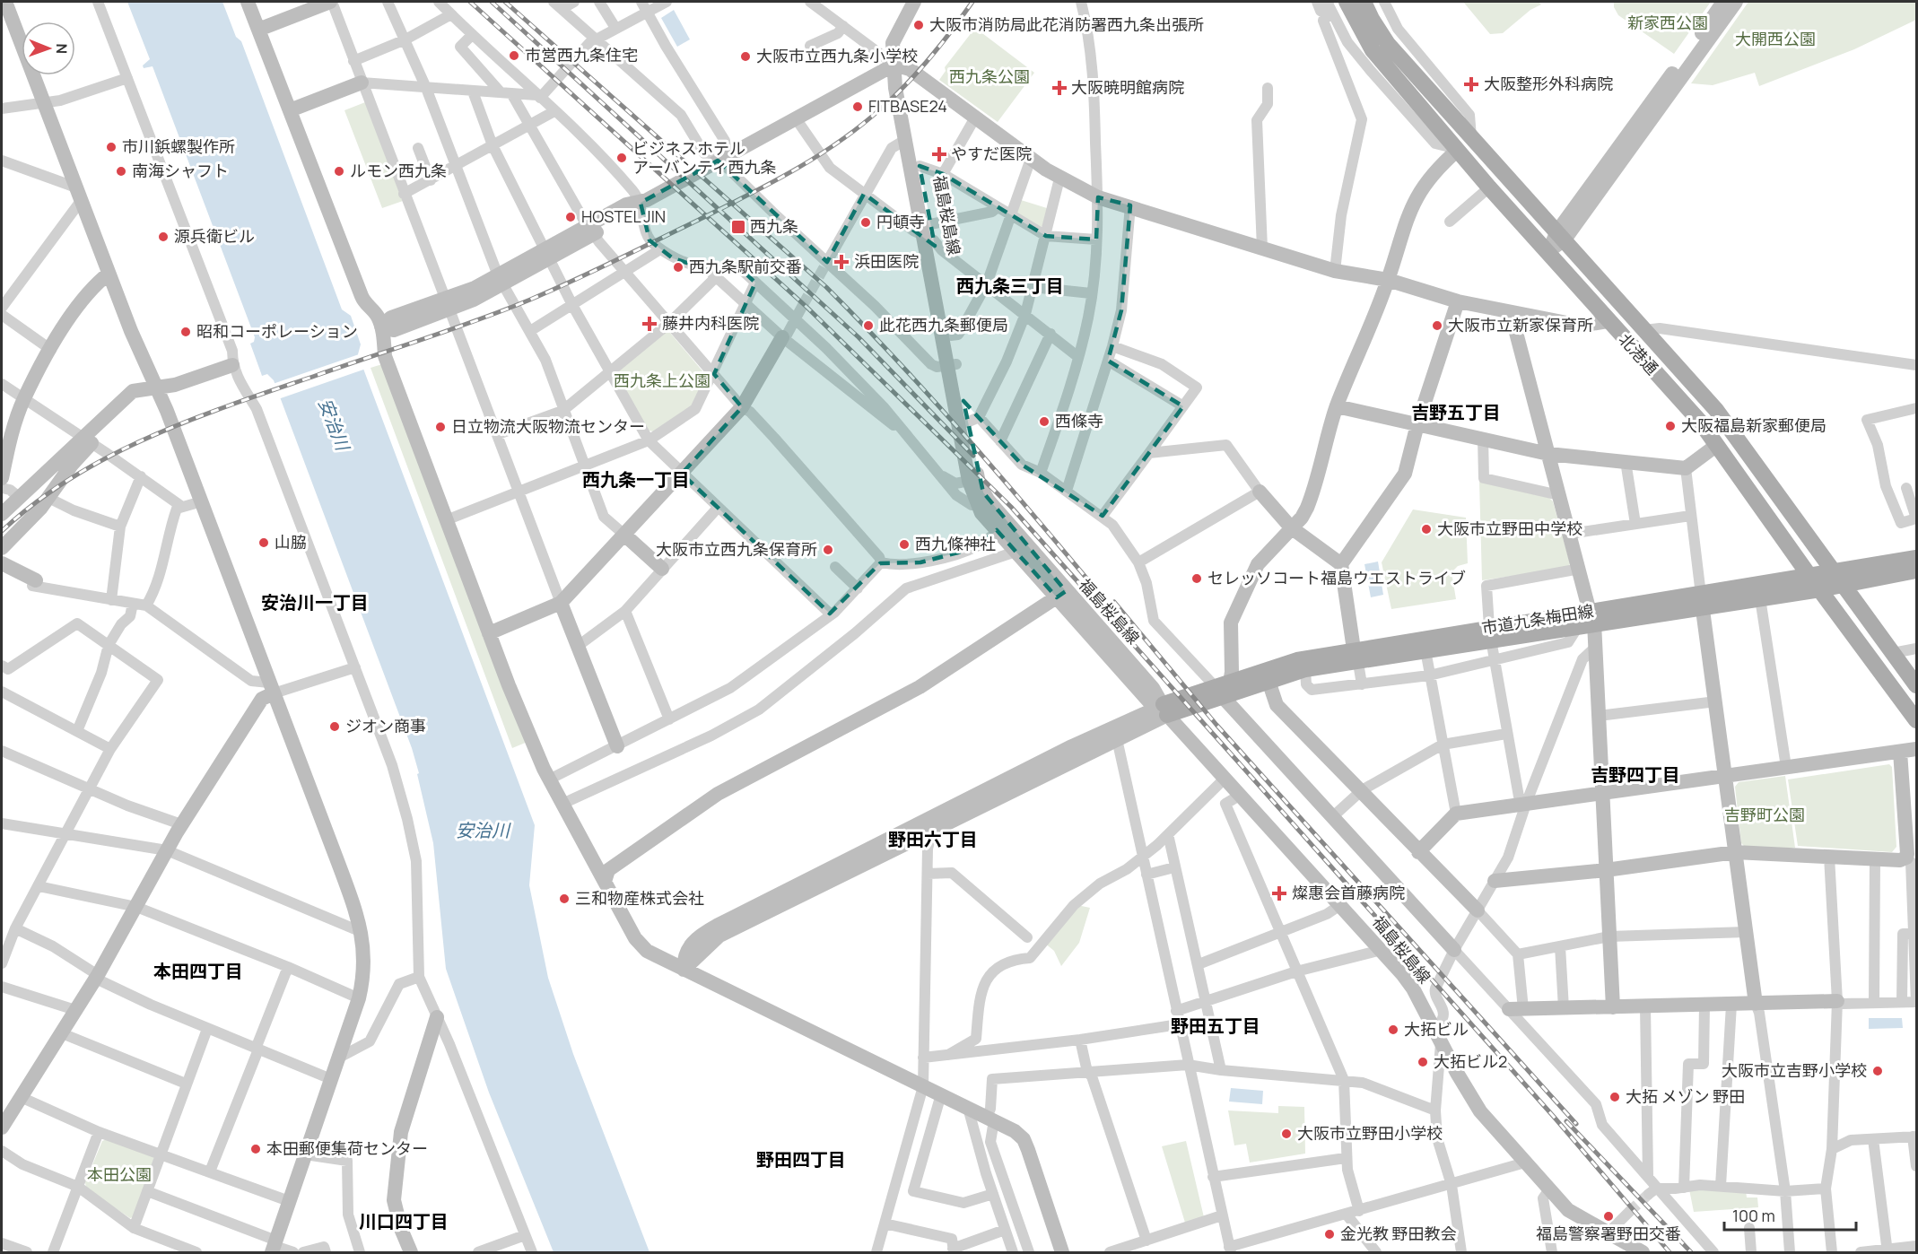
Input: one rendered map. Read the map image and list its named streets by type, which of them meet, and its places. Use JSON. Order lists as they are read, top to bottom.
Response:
{
  "streets": {
    "main road": ["北港通", "市道九条梅田線"],
    "street": ["福島桜島線"]
  },
  "crossings": [
    ["福島桜島線", "市道九条梅田線"],
    ["北港通", "市道九条梅田線"]
  ],
  "districts": [
    "西九条三丁目",
    "吉野五丁目",
    "西九条一丁目",
    "安治川一丁目",
    "吉野四丁目",
    "野田六丁目",
    "本田四丁目",
    "野田五丁目",
    "野田四丁目",
    "川口四丁目"
  ],
  "water": ["安治川"],
  "parks": [
    "新家西公園",
    "大開西公園",
    "西九条公園",
    "西九条上公園",
    "吉野町公園",
    "本田公園"
  ],
  "places": {
    "other": [
      "大阪市消防局此花消防署西九条出張所",
      "市営西九条住宅",
      "大阪市立西九条小学校",
      "FITBASE24",
      "市川鋲螺製作所",
      "ビジネスホテル アーバンティ西九条",
      "南海シャフト",
      "ルモン西九条",
      "HOSTEL JIN",
      "円頓寺",
      "源兵衛ビル",
      "西九条駅前交番",
      "此花西九条郵便局",
      "大阪市立新家保育所",
      "昭和コーポレーション",
      "西條寺",
      "大阪福島新家郵便局",
      "日立物流大阪物流センター",
      "大阪市立野田中学校",
      "山脇",
      "西九條神社",
      "大阪市立西九条保育所",
      "セレッソコート福島ウエストライブ",
      "ジオン商事",
      "三和物産株式会社",
      "大拓ビル",
      "大拓ビル2",
      "大阪市立吉野小学校",
      "大拓 メゾン 野田",
      "大阪市立野田小学校",
      "本田郵便集荷センター",
      "福島警察署野田交番",
      "金光教 野田教会"
    ],
    "health": [
      "大阪整形外科病院",
      "大阪暁明館病院",
      "やすだ医院",
      "浜田医院",
      "藤井内科医院",
      "燦惠会首藤病院"
    ],
    "transit": ["西九条"]
  },
  "scale_bar": "100 m",
  "north": "right"
}
